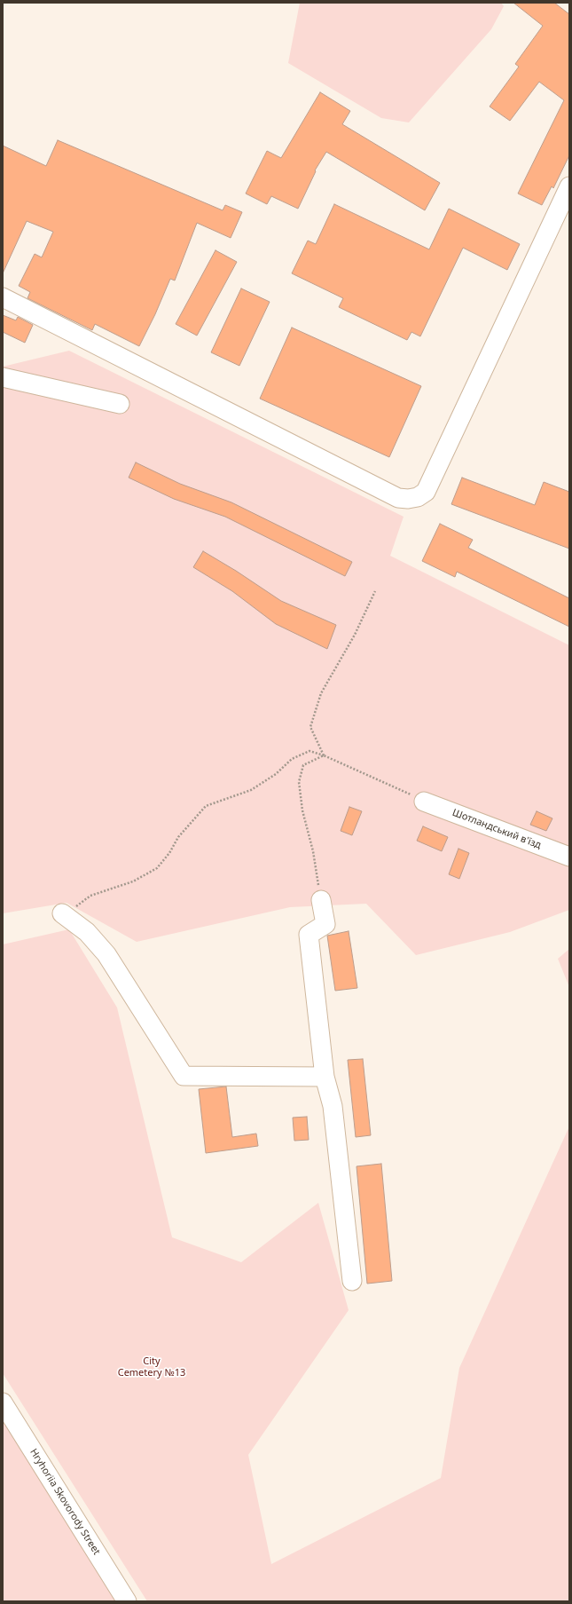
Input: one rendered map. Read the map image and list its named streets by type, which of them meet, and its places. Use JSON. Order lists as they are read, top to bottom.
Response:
{
  "streets": {
    "street": ["Шотландський в'їзд", "Hryhoriia Skovorody Street"]
  },
  "parks": ["City Cemetery №13"]
}
